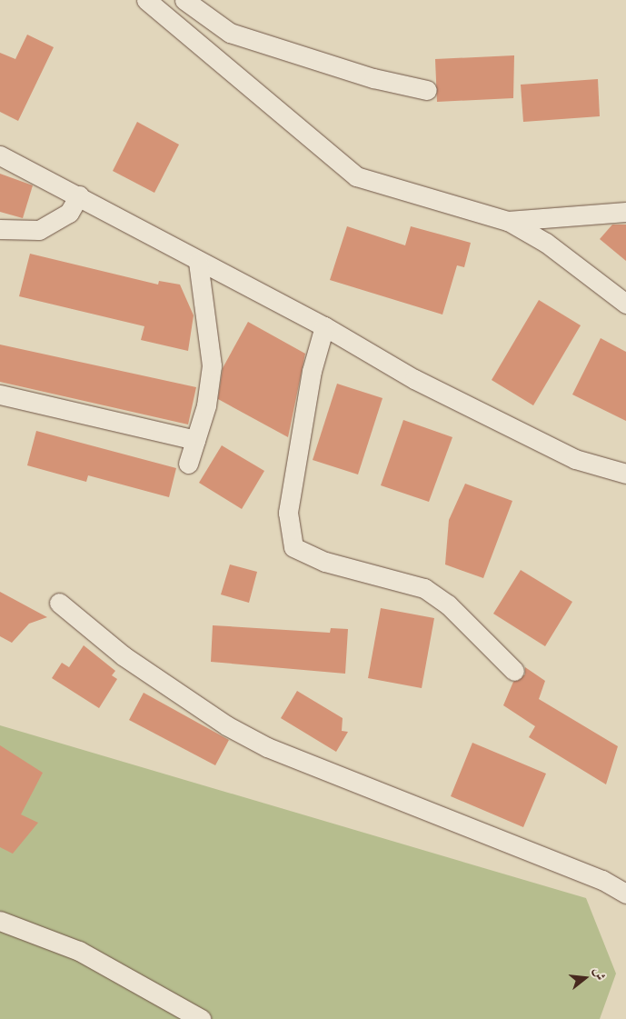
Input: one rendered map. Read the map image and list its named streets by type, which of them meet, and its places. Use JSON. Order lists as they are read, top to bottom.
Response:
{
  "north": "right"
}
